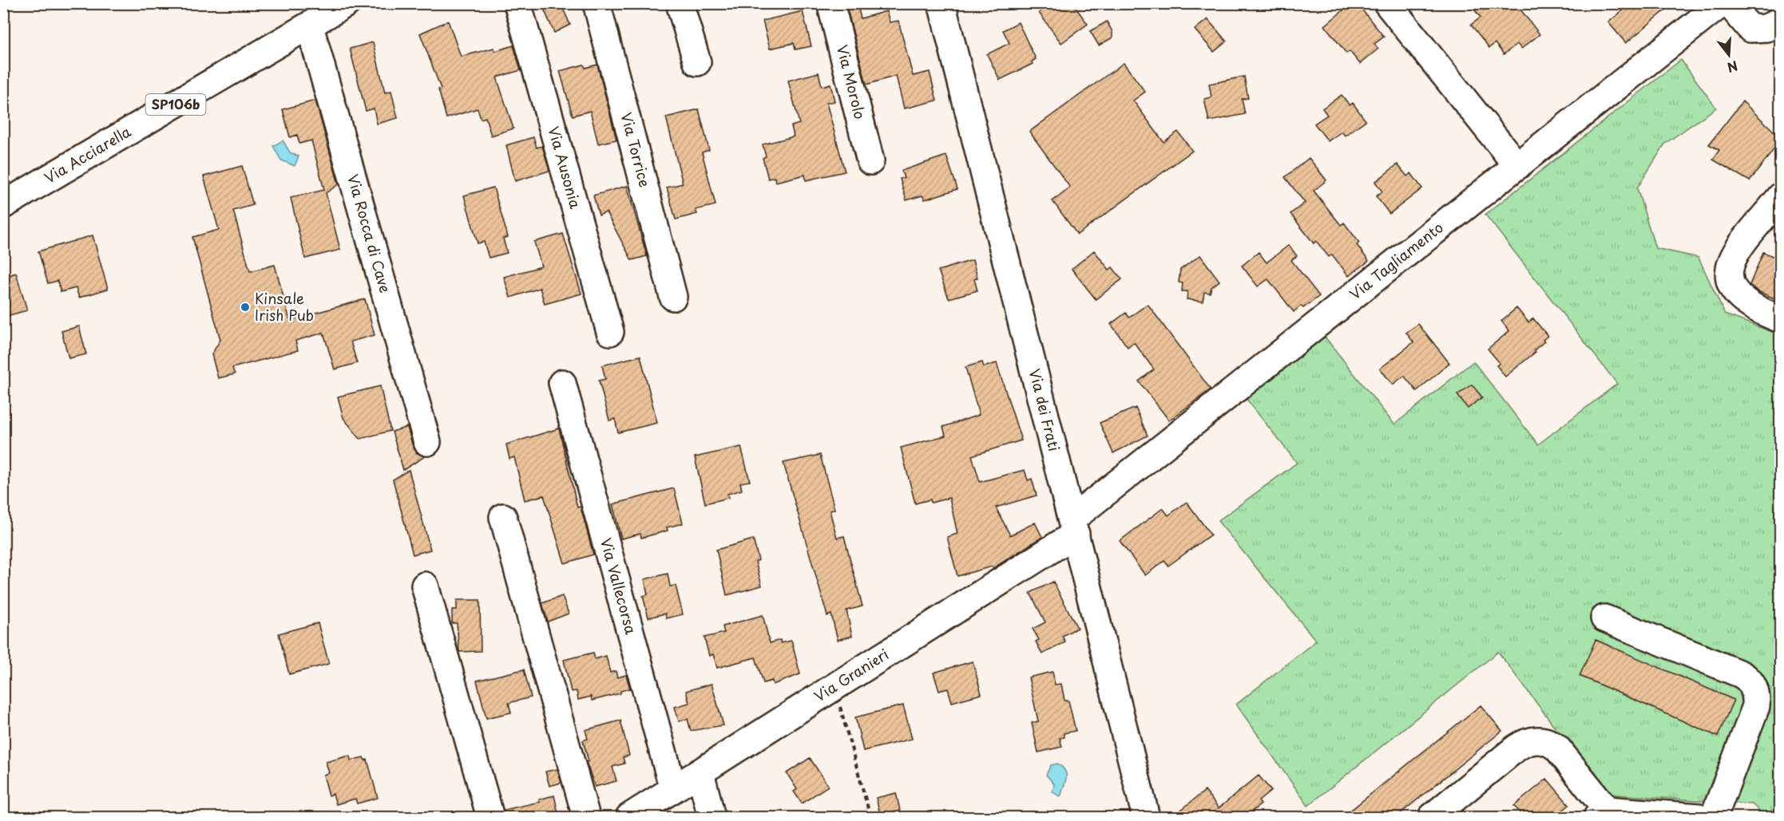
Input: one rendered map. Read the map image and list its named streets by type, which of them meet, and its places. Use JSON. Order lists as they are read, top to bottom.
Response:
{
  "streets": {
    "street": [
      "Via Morolo",
      "SP106b",
      "Via Torrice",
      "Via Acciarella",
      "Via Ausonia",
      "Via Rocca di Cave",
      "Via Tagliamento",
      "Via dei Frati",
      "Via Vallecorsa",
      "Via Granieri"
    ]
  },
  "crossings": [
    ["Via Acciarella", "Via Rocca di Cave"],
    ["Via Tagliamento", "Via dei Frati"],
    ["Via Tagliamento", "Via Granieri"],
    ["Via dei Frati", "Via Granieri"],
    ["Via Vallecorsa", "Via Granieri"]
  ],
  "places": ["Kinsale Irish Pub"],
  "north": "bottom"
}
